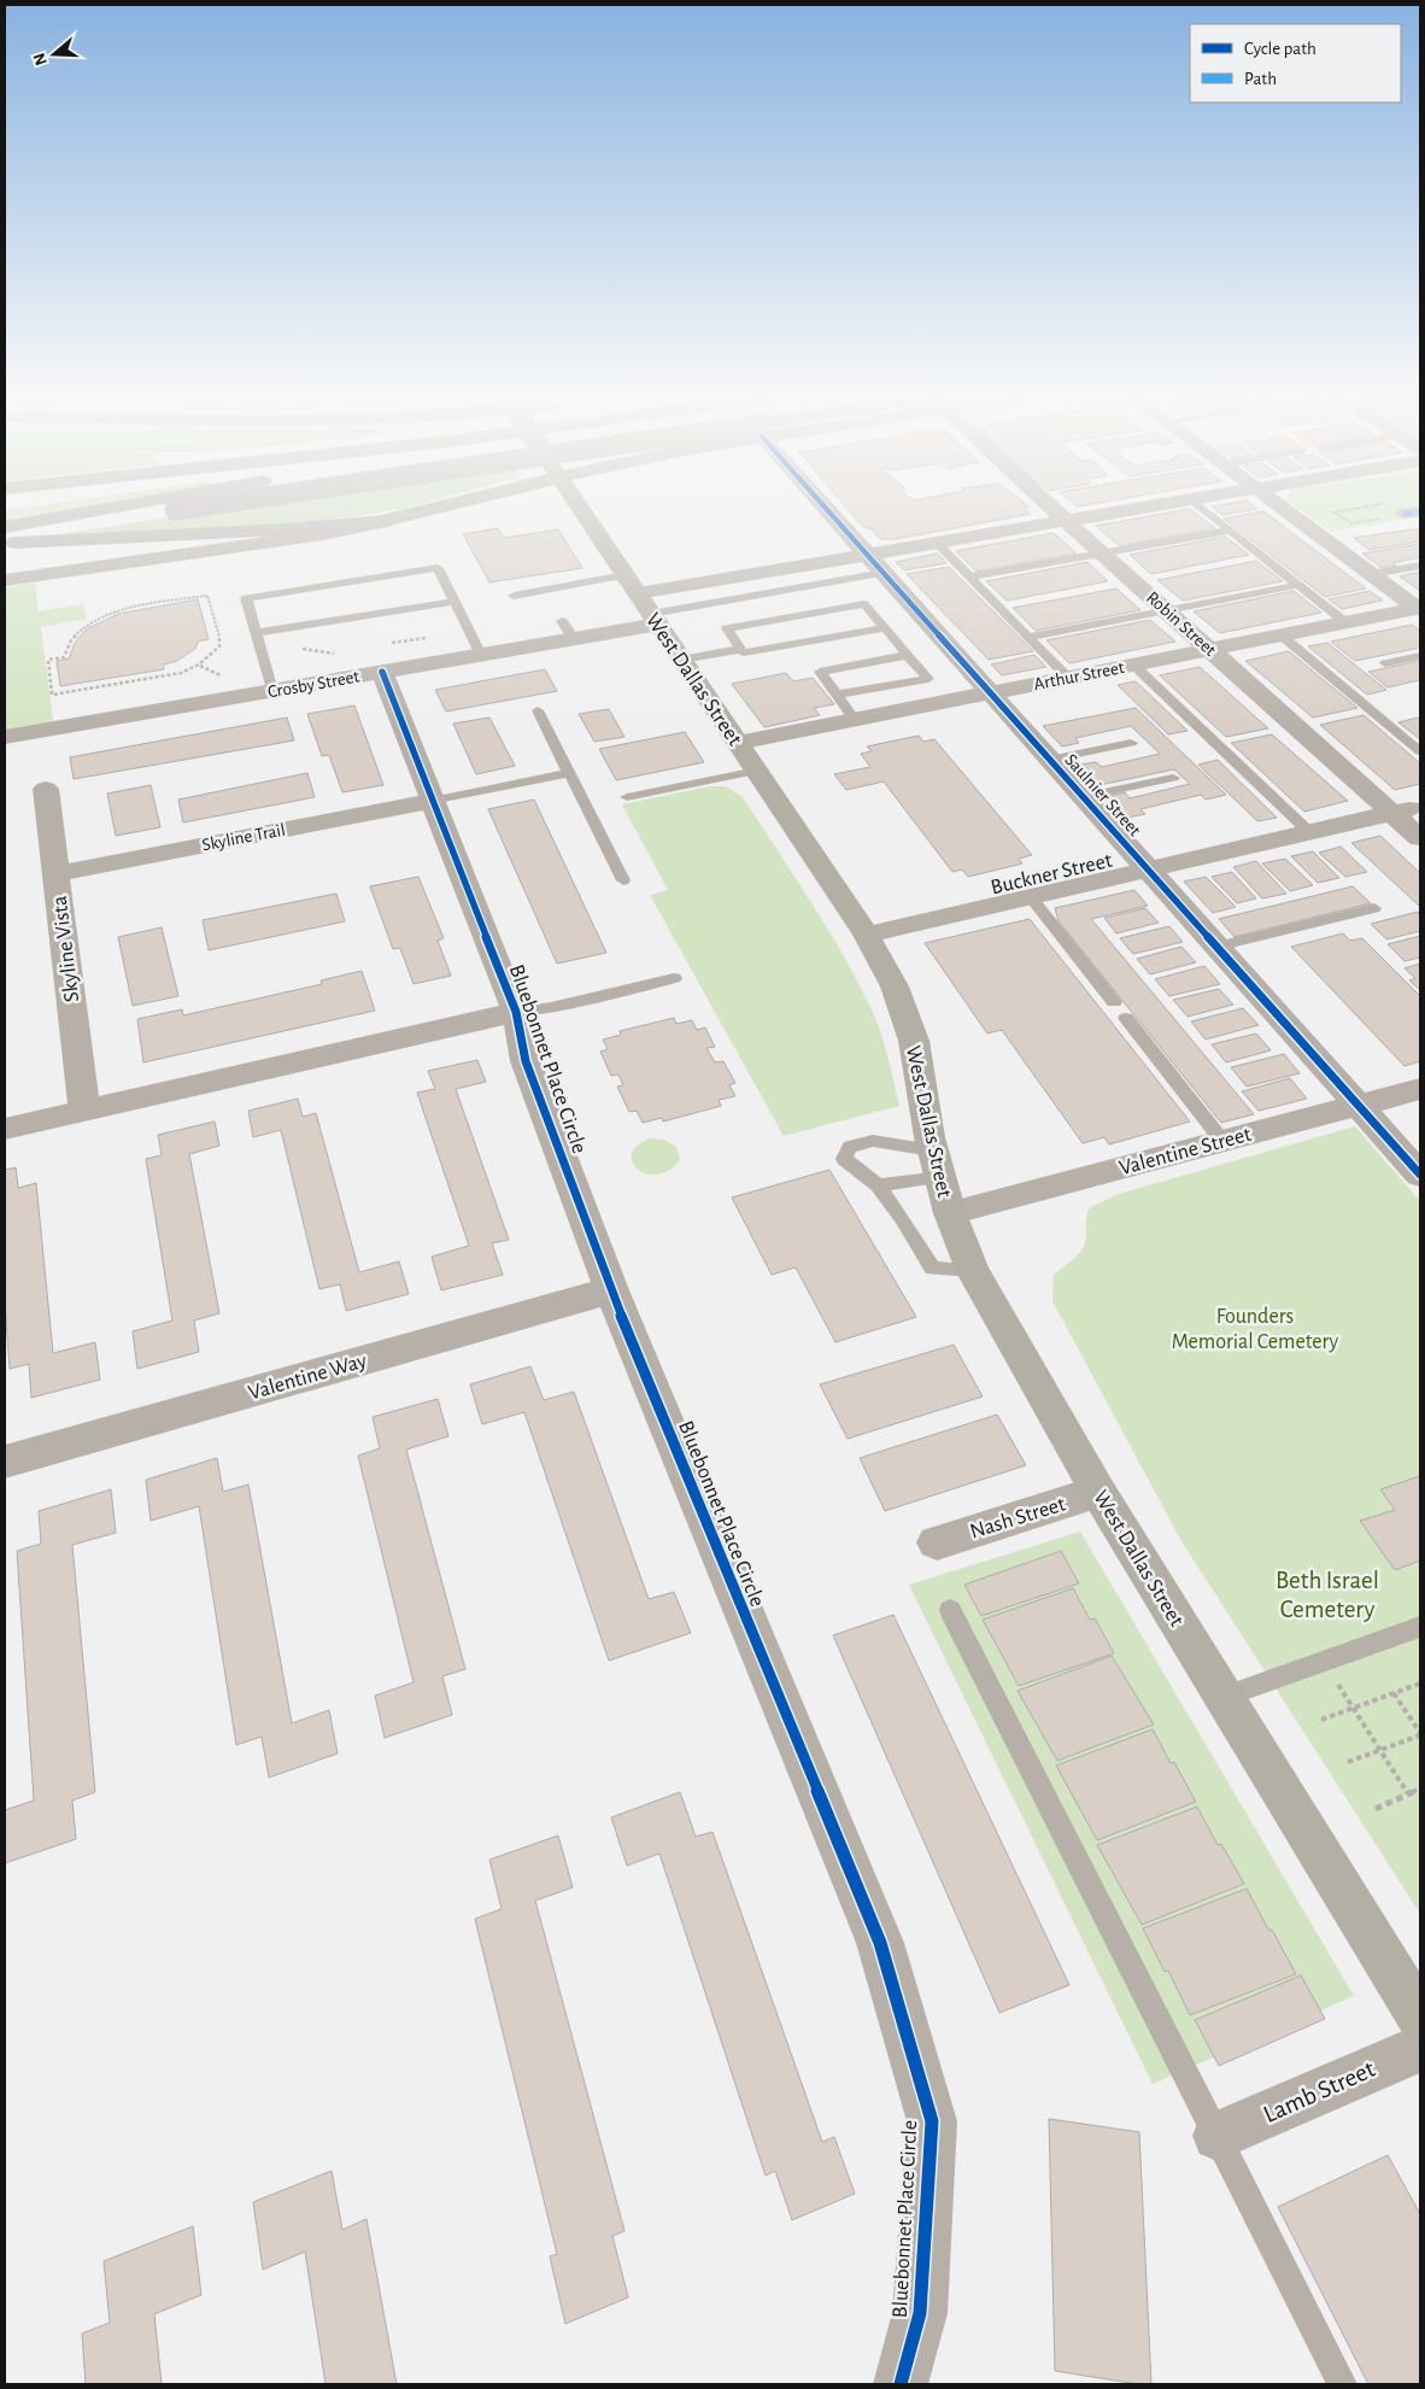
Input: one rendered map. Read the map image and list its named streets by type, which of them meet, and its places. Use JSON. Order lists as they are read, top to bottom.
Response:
{
  "streets": {
    "main road": ["West Dallas Street"],
    "street": [
      "Robin Street",
      "Arthur Street",
      "Crosby Street",
      "Saulnier Street",
      "Skyline Trail",
      "Buckner Street",
      "Skyline Vista",
      "Bluebonnet Place Circle",
      "Valentine Street",
      "Valentine Way",
      "Nash Street",
      "Lamb Street"
    ]
  },
  "crossings": [
    ["Robin Street", "Arthur Street"],
    ["Robin Street", "Buckner Street"],
    ["Arthur Street", "West Dallas Street"],
    ["Arthur Street", "Saulnier Street"],
    ["West Dallas Street", "Crosby Street"],
    ["West Dallas Street", "Buckner Street"],
    ["West Dallas Street", "Valentine Street"],
    ["West Dallas Street", "Nash Street"],
    ["Crosby Street", "Bluebonnet Place Circle"],
    ["Saulnier Street", "Buckner Street"],
    ["Saulnier Street", "Valentine Street"],
    ["Skyline Trail", "Skyline Vista"],
    ["Skyline Trail", "Bluebonnet Place Circle"],
    ["Skyline Vista", "Bluebonnet Place Circle"],
    ["Bluebonnet Place Circle", "Valentine Way"]
  ],
  "parks": ["Founders Memorial Cemetery", "Beth Israel Cemetery"],
  "legend": ["Cycle path", "Path"],
  "north": "left"
}
